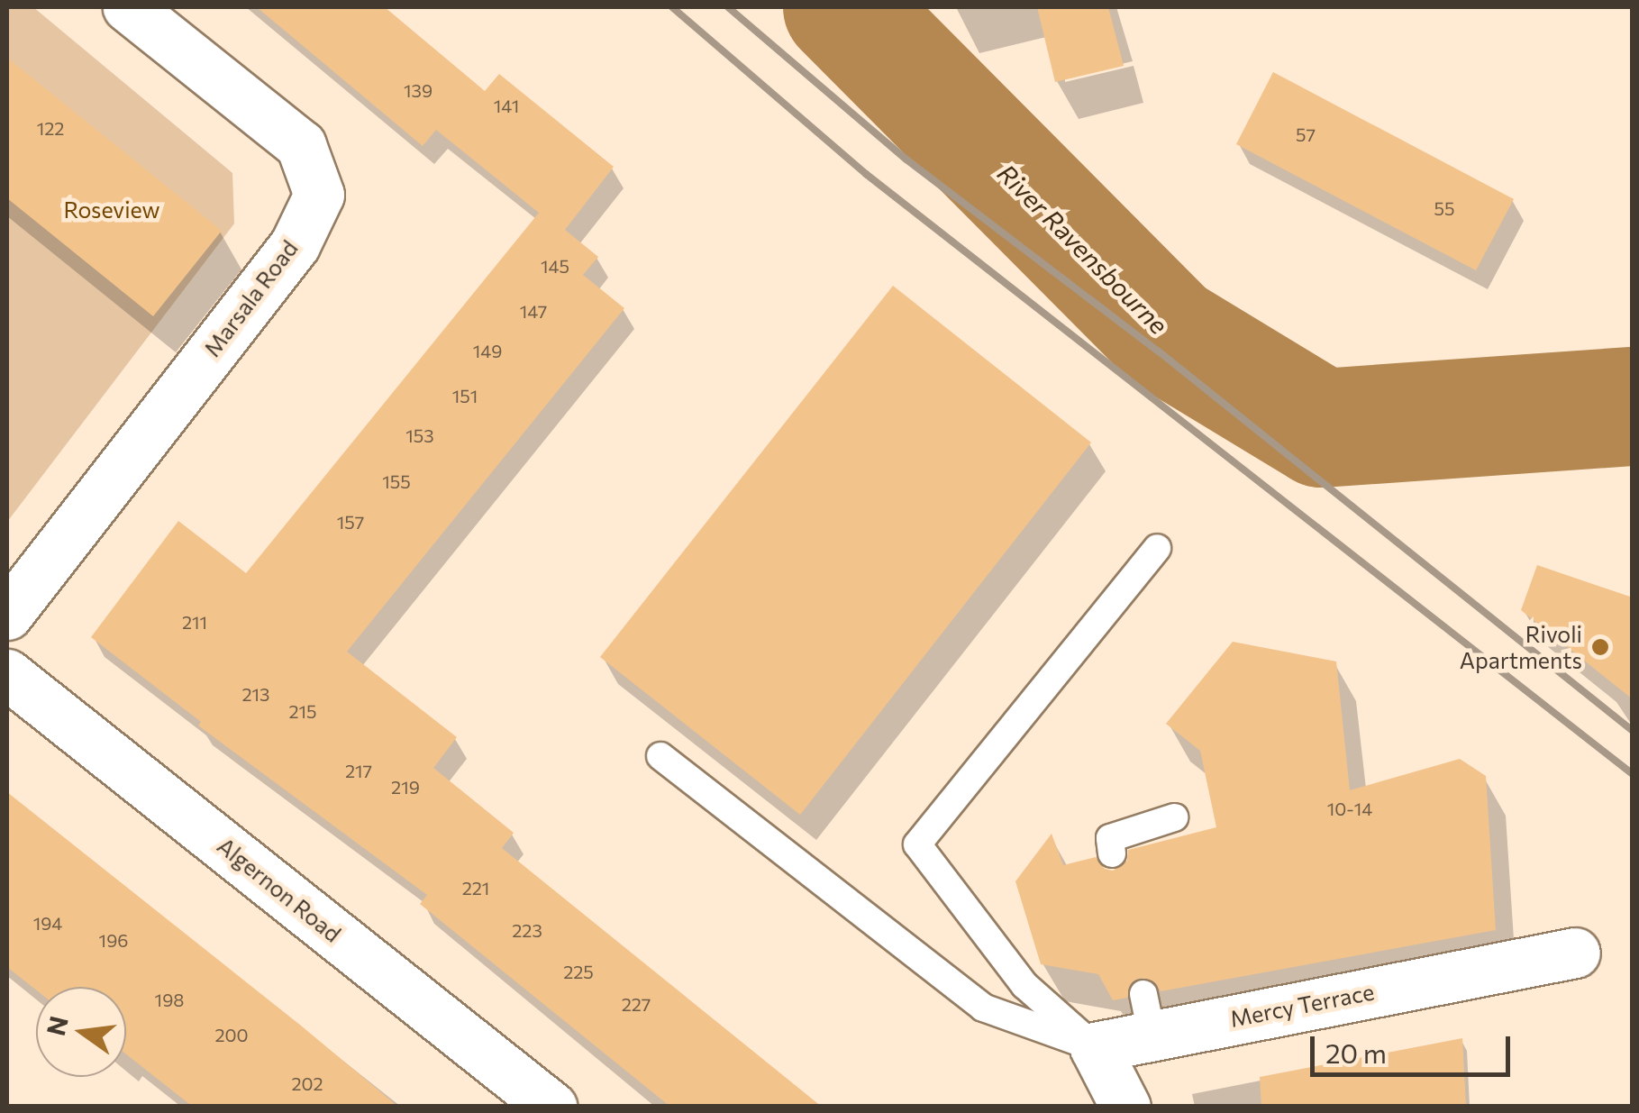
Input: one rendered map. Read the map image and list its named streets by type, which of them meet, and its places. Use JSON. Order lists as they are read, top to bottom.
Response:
{
  "streets": {
    "street": ["Marsala Road", "Algernon Road", "Mercy Terrace"]
  },
  "water": ["River Ravensbourne"],
  "parks": ["Roseview"],
  "places": ["Rivoli Apartments"],
  "house_numbers": [
    "139",
    "141",
    "122",
    "57",
    "55",
    "145",
    "147",
    "149",
    "151",
    "153",
    "155",
    "157",
    "211",
    "213",
    "215",
    "217",
    "219",
    "10-14",
    "221",
    "194",
    "223",
    "196",
    "225",
    "198",
    "227",
    "200",
    "202"
  ],
  "scale_bar": "20 m",
  "north": "left"
}
